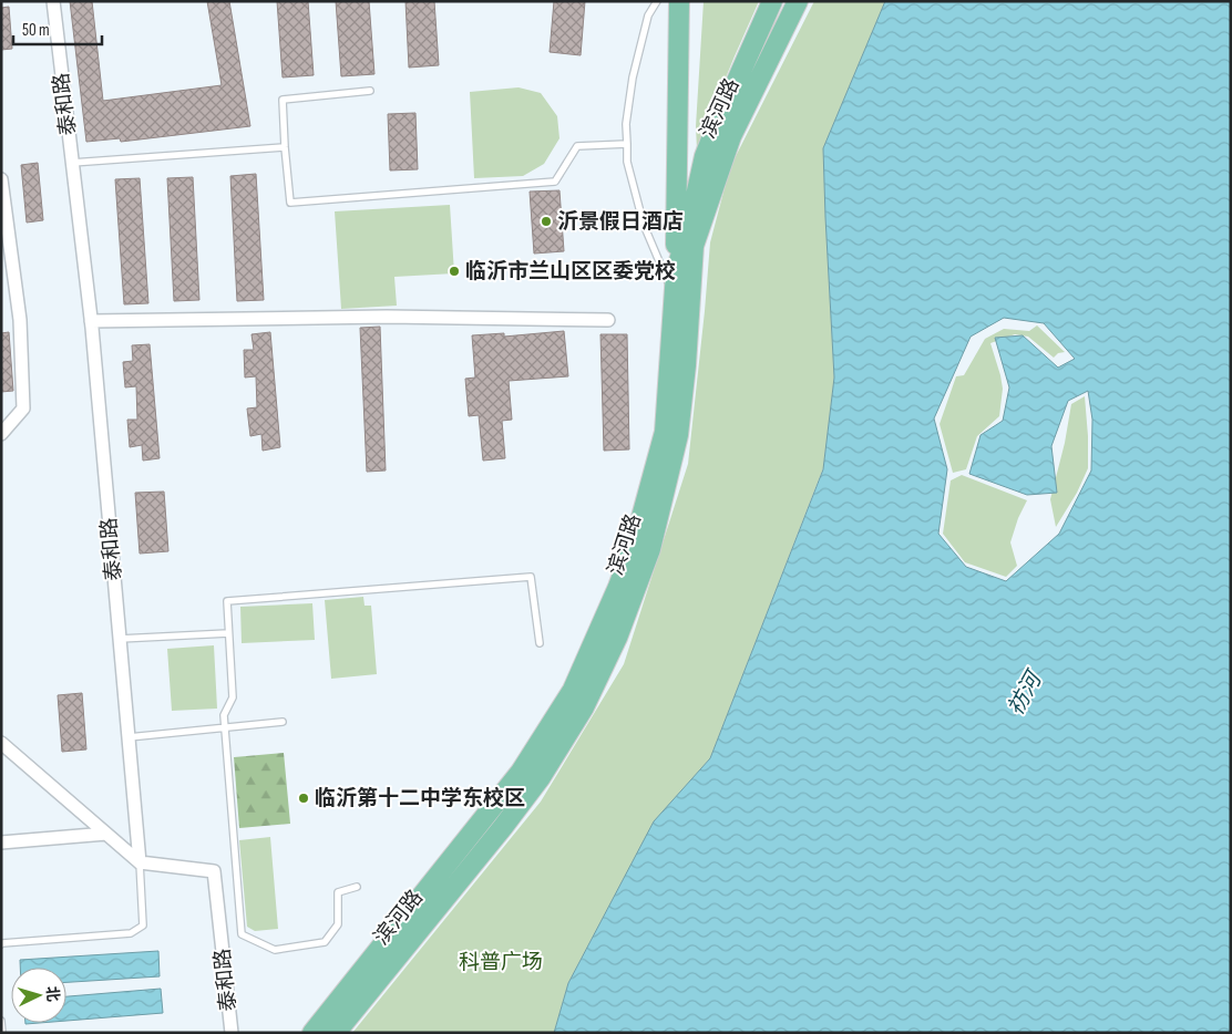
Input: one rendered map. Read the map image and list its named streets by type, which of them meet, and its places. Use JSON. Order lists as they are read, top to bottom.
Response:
{
  "streets": {
    "main road": ["滨河路"],
    "street": ["泰和路"]
  },
  "water": ["祊河"],
  "parks": ["科普广场"],
  "places": ["沂景假日酒店", "临沂市兰山区区委党校", "临沂第十二中学东校区"],
  "scale_bar": "50 m",
  "north": "right"
}
